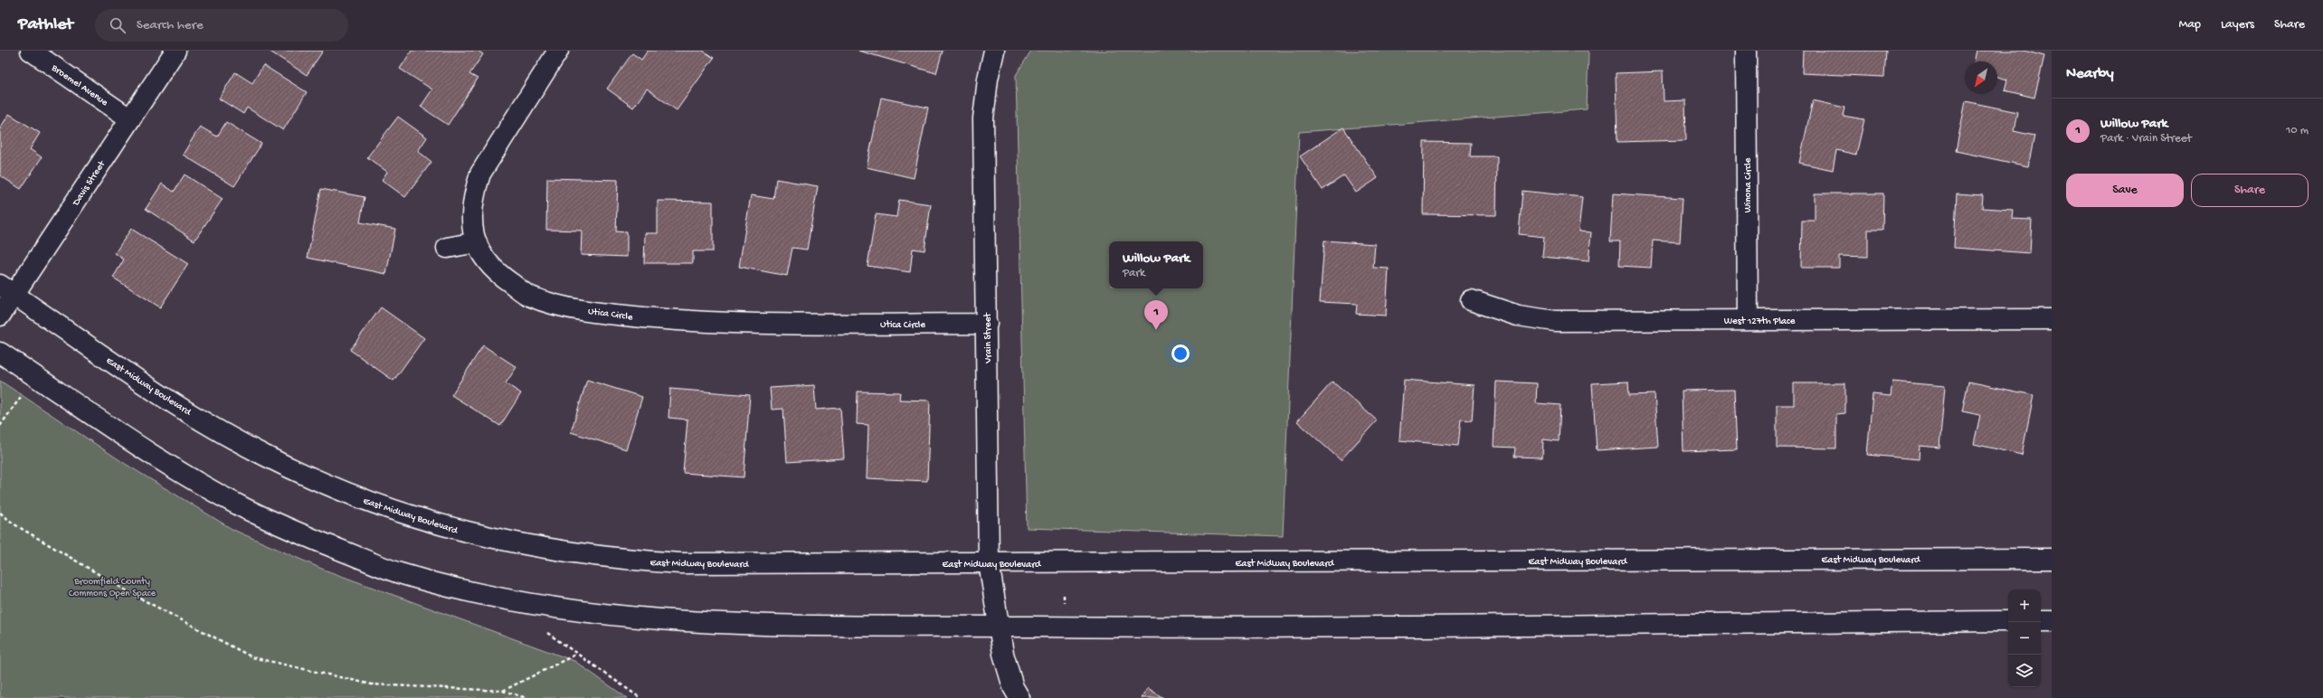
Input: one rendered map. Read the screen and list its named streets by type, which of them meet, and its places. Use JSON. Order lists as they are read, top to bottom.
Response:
{
  "streets": {
    "main road": [
      "Broemel Avenue",
      "Davis Street",
      "Winona Circle",
      "Utica Circle",
      "West 127th Place",
      "Vrain Street",
      "East Midway Boulevard"
    ]
  },
  "crossings": [
    ["Broemel Avenue", "Davis Street"],
    ["Davis Street", "East Midway Boulevard"],
    ["Winona Circle", "West 127th Place"],
    ["Utica Circle", "Vrain Street"],
    ["Vrain Street", "East Midway Boulevard"]
  ],
  "parks": ["Broomfield County Commons Open Space"],
  "north": "bottom left",
  "page": {
    "header": "Pathlet",
    "search": "Search here",
    "nav": ["Map", "Layers", "Share"],
    "heading": "Nearby",
    "list": [
      {
        "mark": "1",
        "name": "Willow Park",
        "note": "Park · Vrain Street",
        "value": "10 m"
      }
    ],
    "buttons": ["Save", "Share"],
    "popup": ["Willow Park", "Park"],
    "pins": "1",
    "map_buttons": ["+", "−"]
  }
}
